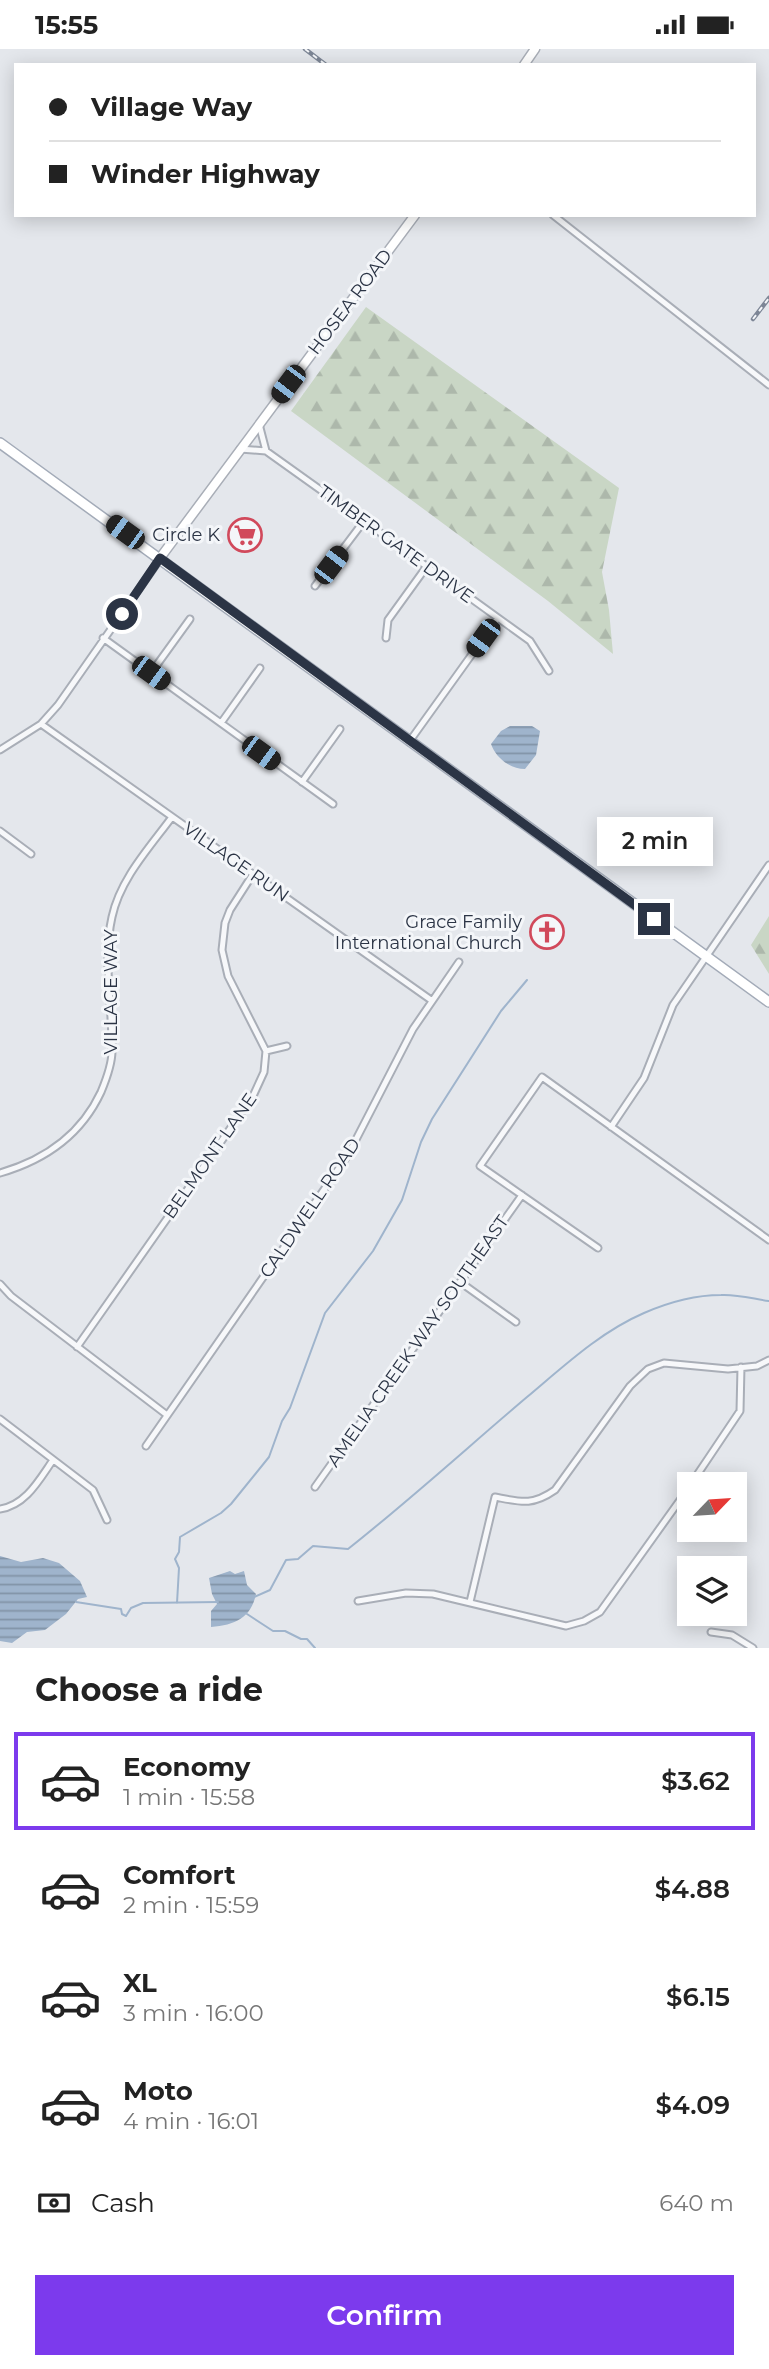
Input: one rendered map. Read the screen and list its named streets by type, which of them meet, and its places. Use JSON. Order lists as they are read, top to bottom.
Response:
{
  "streets": {
    "street": [
      "HOSEA ROAD",
      "TIMBER GATE DRIVE",
      "VILLAGE RUN",
      "VILLAGE WAY",
      "BELMONT LANE",
      "CALDWELL ROAD",
      "AMELIA CREEK WAY SOUTHEAST"
    ]
  },
  "crossings": [
    ["VILLAGE RUN", "VILLAGE WAY"],
    ["VILLAGE RUN", "CALDWELL ROAD"]
  ],
  "places": {
    "supermarket": ["Circle K"],
    "church": ["Grace Family International Church"]
  },
  "north": "top right",
  "page": {
    "status": "15:55",
    "banner": ["Village Way", "Winder Highway"],
    "bubble": "2 min",
    "heading": "Choose a ride",
    "list": [
      {
        "name": "Economy",
        "note": "1 min · 15:58",
        "value": "$3.62"
      },
      {
        "name": "Comfort",
        "note": "2 min · 15:59",
        "value": "$4.88"
      },
      {
        "name": "XL",
        "note": "3 min · 16:00",
        "value": "$6.15"
      },
      {
        "name": "Moto",
        "note": "4 min · 16:01",
        "value": "$4.09"
      }
    ],
    "pay": ["Cash", "640 m"],
    "buttons": "Confirm"
  }
}
